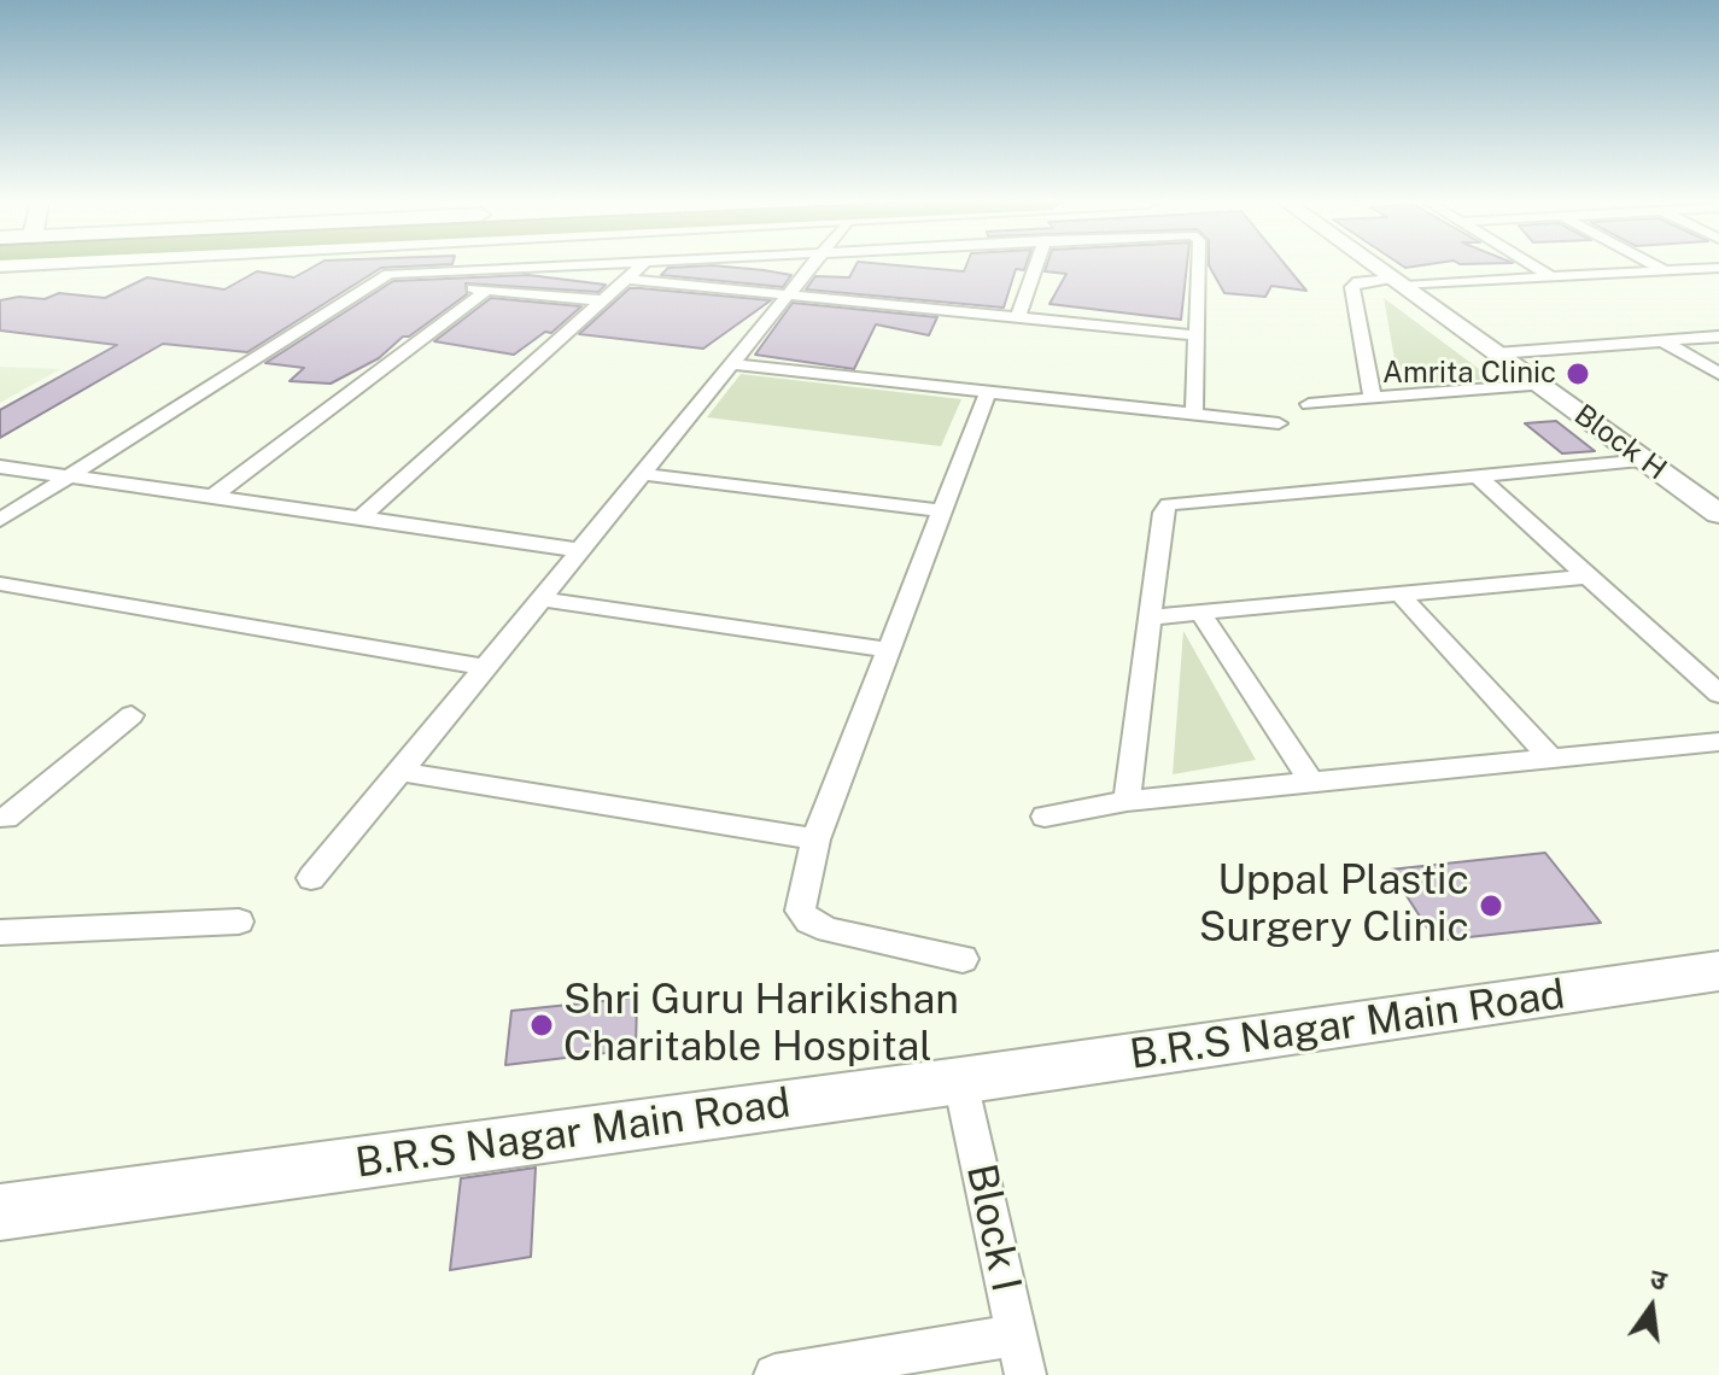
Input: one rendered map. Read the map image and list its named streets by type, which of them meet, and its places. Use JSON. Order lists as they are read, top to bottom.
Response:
{
  "streets": {
    "main road": ["Block H", "B.R.S Nagar Main Road"],
    "street": ["Block I"]
  },
  "crossings": [
    ["B.R.S Nagar Main Road", "Block I"]
  ],
  "places": ["Amrita Clinic", "Uppal Plastic Surgery Clinic", "Shri Guru Harikishan Charitable Hospital"],
  "north": "top"
}
